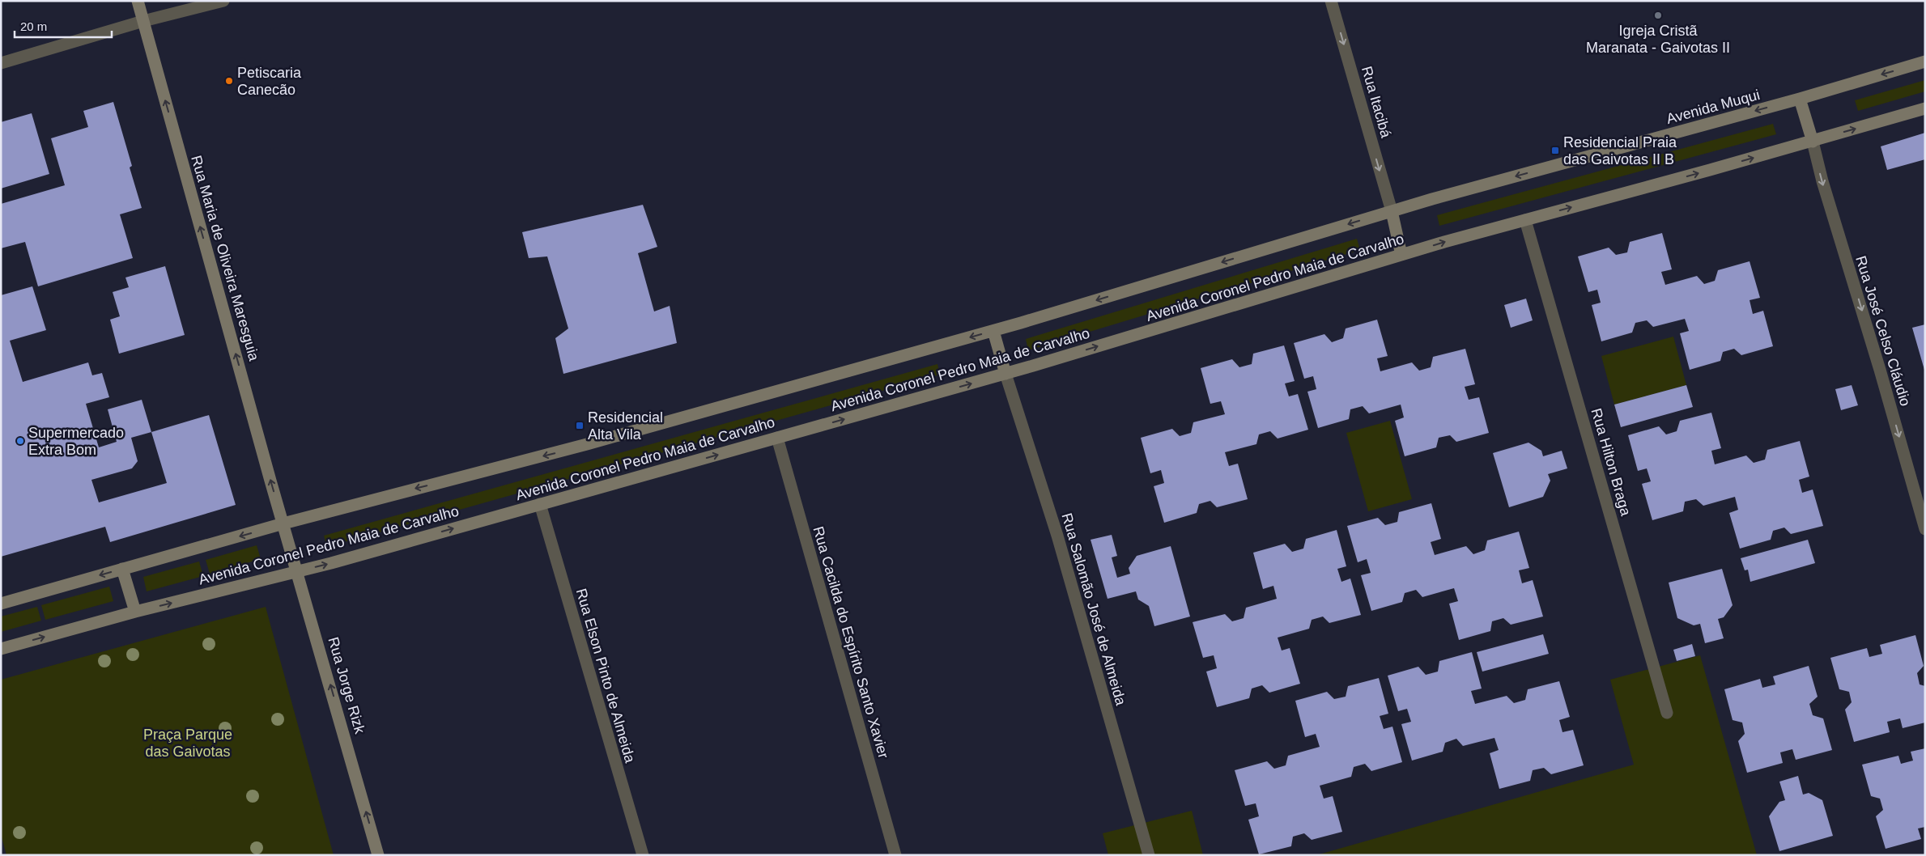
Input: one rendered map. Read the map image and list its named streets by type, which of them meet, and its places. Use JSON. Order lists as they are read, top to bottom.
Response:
{
  "streets": {
    "street": [
      "Rua Itacibá",
      "Avenida Muqui",
      "Rua Maria de Oliveira Maresguia",
      "Avenida Coronel Pedro Maia de Carvalho",
      "Rua José Celso Cláudio",
      "Rua Hilton Braga",
      "Rua Salomão José de Almeida",
      "Rua Cacilda do Espírito Santo Xavier",
      "Rua Elson Pinto de Almeida",
      "Rua Jorge Rizk"
    ]
  },
  "crossings": [
    ["Rua Itacibá", "Avenida Muqui"],
    ["Rua Itacibá", "Avenida Coronel Pedro Maia de Carvalho"],
    ["Avenida Muqui", "Avenida Coronel Pedro Maia de Carvalho"],
    ["Rua Maria de Oliveira Maresguia", "Avenida Coronel Pedro Maia de Carvalho"],
    ["Rua Maria de Oliveira Maresguia", "Rua Jorge Rizk"],
    ["Avenida Coronel Pedro Maia de Carvalho", "Rua José Celso Cláudio"],
    ["Avenida Coronel Pedro Maia de Carvalho", "Rua Hilton Braga"],
    ["Avenida Coronel Pedro Maia de Carvalho", "Rua Salomão José de Almeida"],
    ["Avenida Coronel Pedro Maia de Carvalho", "Rua Cacilda do Espírito Santo Xavier"],
    ["Avenida Coronel Pedro Maia de Carvalho", "Rua Elson Pinto de Almeida"],
    ["Avenida Coronel Pedro Maia de Carvalho", "Rua Jorge Rizk"]
  ],
  "one_way": [
    "Rua Itacibá",
    "Avenida Muqui",
    "Rua Maria de Oliveira Maresguia",
    "Rua José Celso Cláudio",
    "Rua Jorge Rizk"
  ],
  "parks": ["Praça Parque das Gaivotas"],
  "places": {
    "other": ["Igreja Cristã Maranata - Gaivotas II", "Petiscaria Canecão", "Supermercado Extra Bom"],
    "transit": ["Residencial Praia das Gaivotas II B", "Residencial Alta Vila"]
  },
  "scale_bar": "20 m"
}
